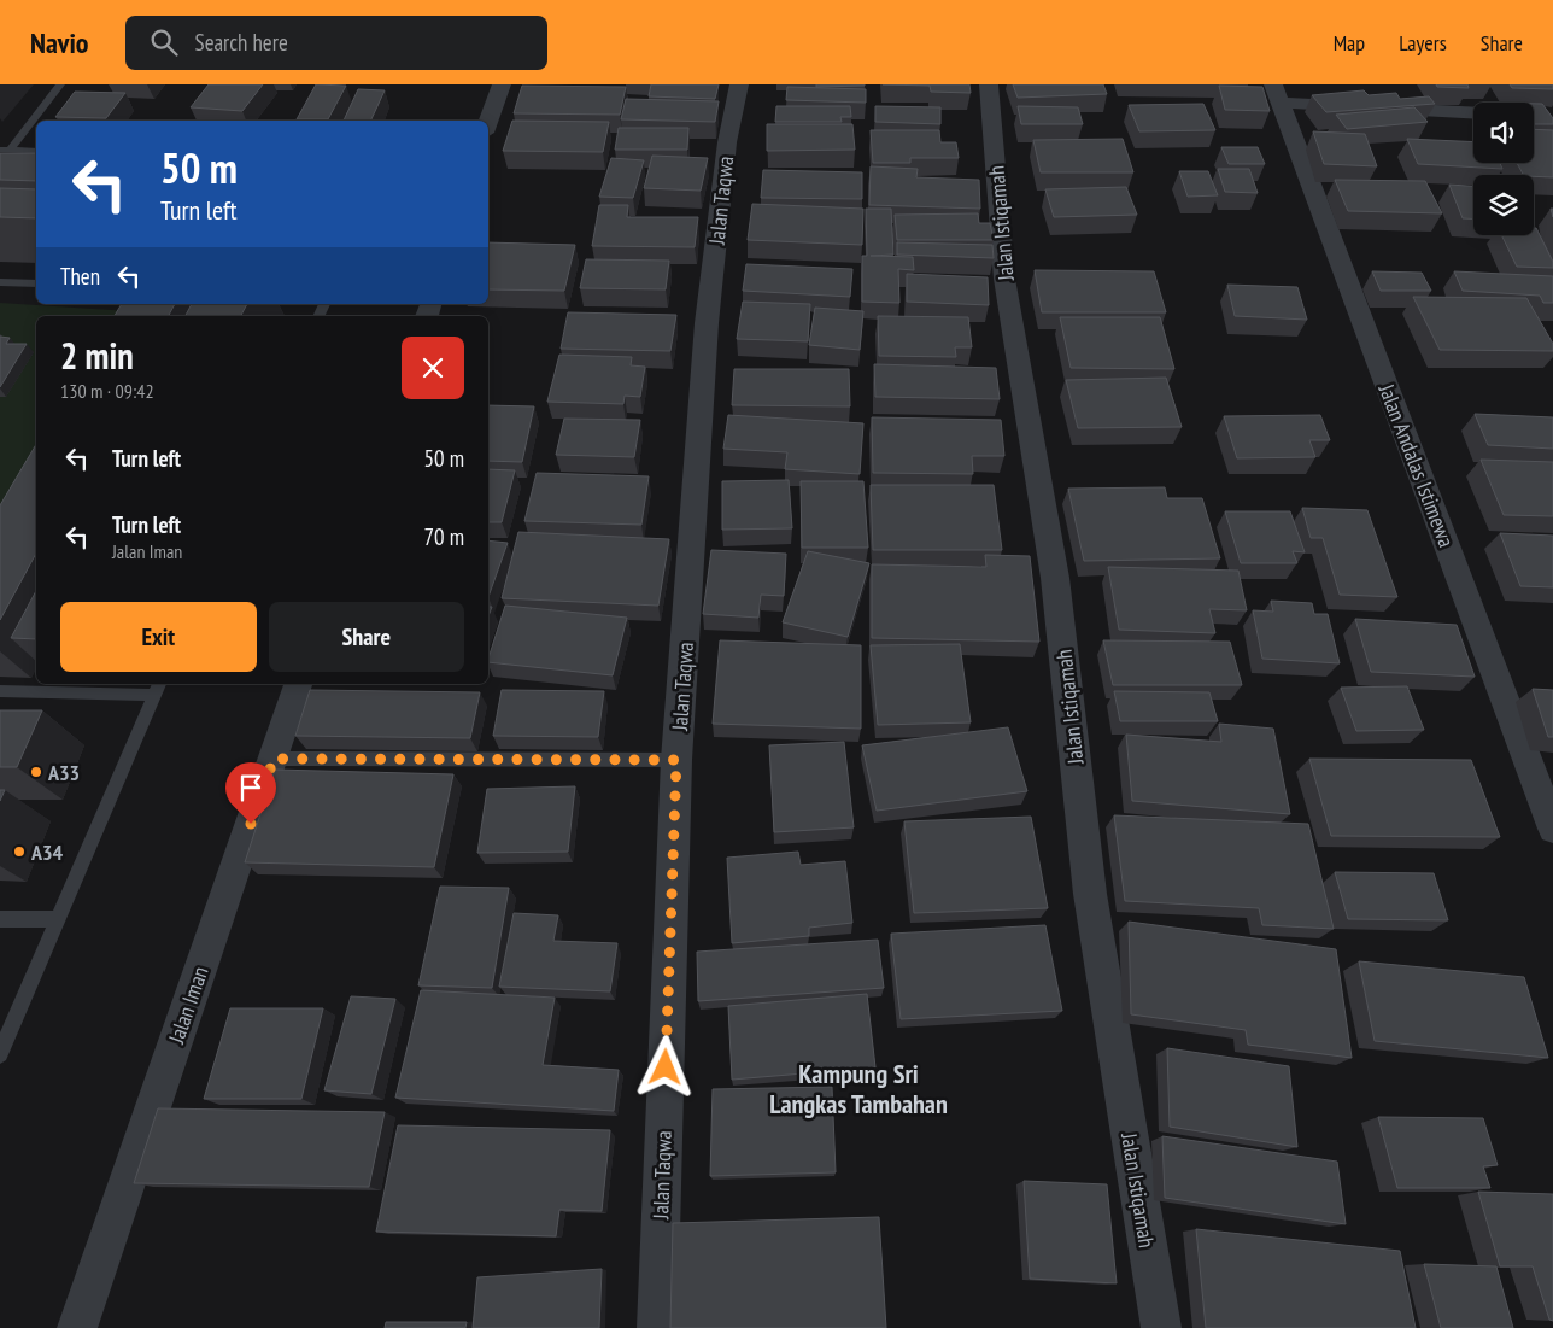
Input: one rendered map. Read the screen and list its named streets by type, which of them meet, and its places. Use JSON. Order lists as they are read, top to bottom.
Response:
{
  "streets": {
    "street": [
      "Jalan Taqwa",
      "Jalan Istiqamah",
      "Jalan Andalas Istimewa",
      "Jalan Iman"
    ]
  },
  "districts": ["Kampung Sri Langkas Tambahan"],
  "places": ["A33", "A34"],
  "page": {
    "header": "Navio",
    "search": "Search here",
    "nav": ["Map", "Layers", "Share"],
    "turn": ["50 m", "Turn left"],
    "then": "Then",
    "heading": ["2 min", "130 m · 09:42"],
    "list": [
      {
        "name": "Turn left",
        "value": "50 m"
      },
      {
        "name": "Turn left",
        "note": "Jalan Iman",
        "value": "70 m"
      }
    ],
    "buttons": ["Exit", "Share"]
  }
}
